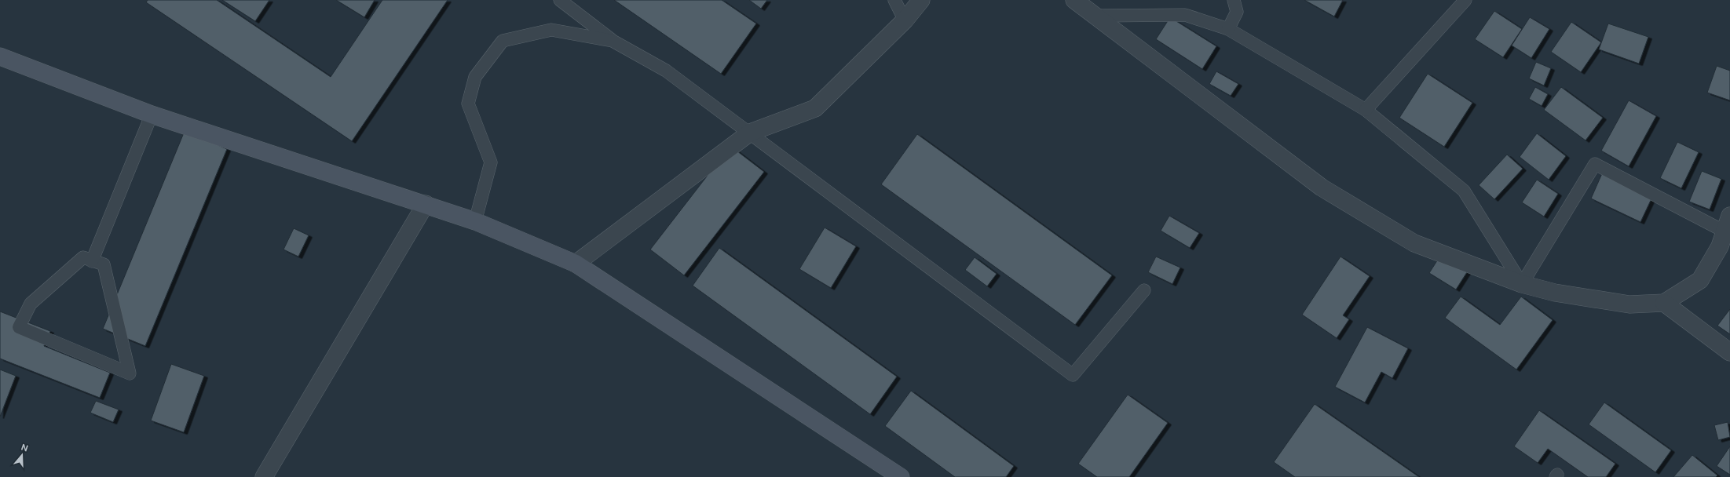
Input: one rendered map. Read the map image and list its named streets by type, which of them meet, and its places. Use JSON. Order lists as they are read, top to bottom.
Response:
{
  "north": "top"
}
